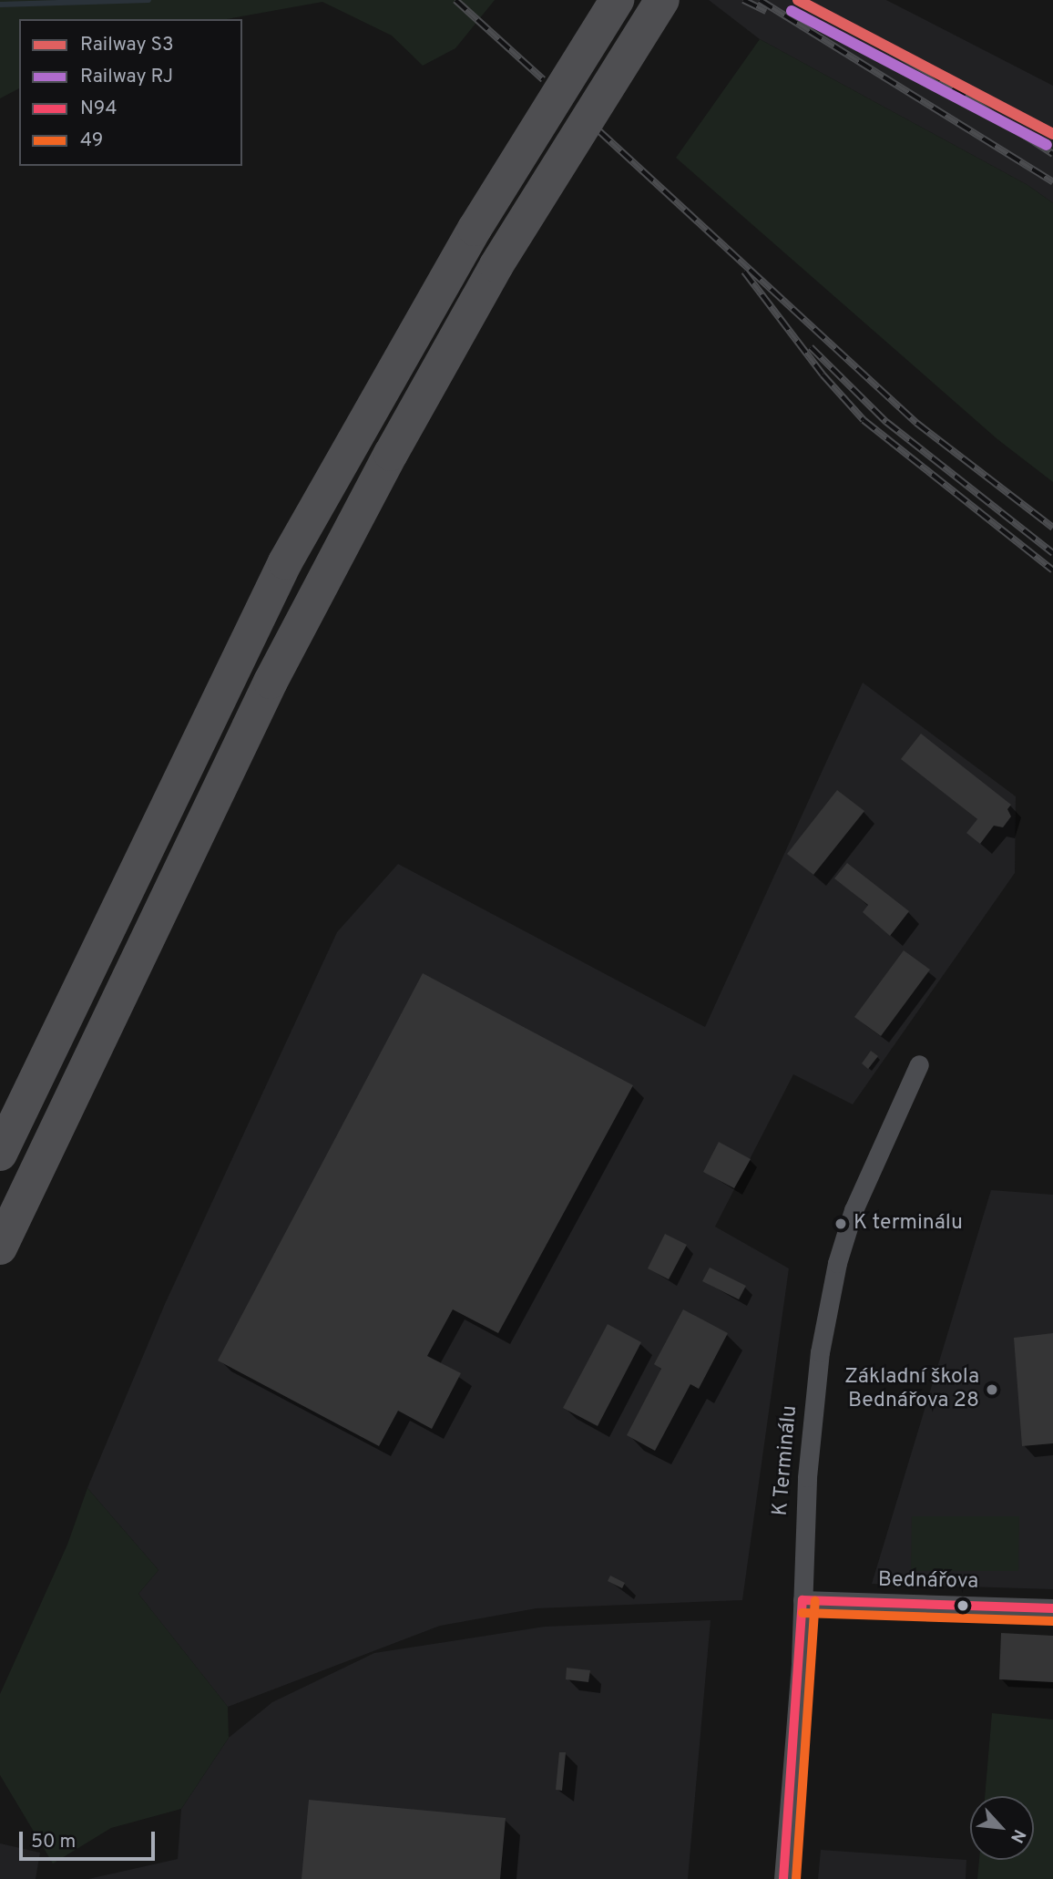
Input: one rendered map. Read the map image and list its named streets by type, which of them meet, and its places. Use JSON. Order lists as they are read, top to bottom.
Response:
{
  "streets": {
    "street": ["K Terminálu", "Bednářova"]
  },
  "crossings": [
    ["K Terminálu", "Bednářova"]
  ],
  "places": ["K terminálu", "Základní škola Bednářova 28"],
  "lines": [
    "rail line S3",
    "rail line RJ",
    "transit line N94",
    "transit line 49"
  ],
  "legend": [
    "Railway S3",
    "Railway RJ",
    "N94",
    "49"
  ],
  "scale_bar": "50 m",
  "north": "bottom right"
}
